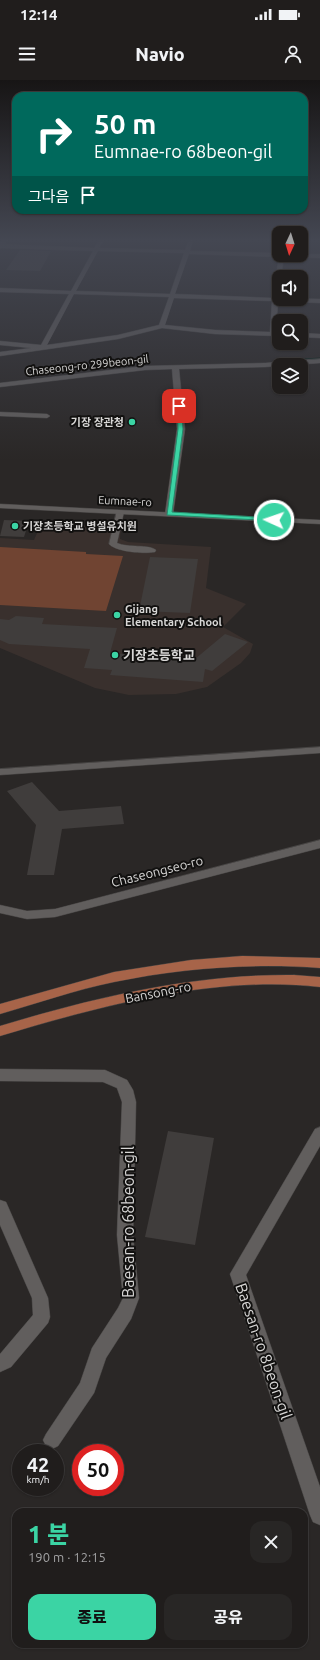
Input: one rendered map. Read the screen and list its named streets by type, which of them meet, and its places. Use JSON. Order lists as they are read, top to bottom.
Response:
{
  "streets": {
    "main road": ["Bansong-ro"],
    "street": [
      "Chaseong-ro 299beon-gil",
      "Eumnae-ro",
      "Chaseongseo-ro",
      "Baesan-ro 68beon-gil",
      "Baesan-ro 8beon-gil"
    ]
  },
  "places": [
    "기장 장관청",
    "기장초등학교 병설유치원",
    "Gijang Elementary School",
    "기장초등학교"
  ],
  "north": "bottom",
  "page": {
    "status": "12:14",
    "header": "Navio",
    "turn": ["50 m", "Eumnae-ro 68beon-gil"],
    "then": "그다음",
    "speed": "42 km/h",
    "limit": "50",
    "heading": ["1 분", "190 m · 12:15"],
    "buttons": ["종료", "공유"]
  }
}
